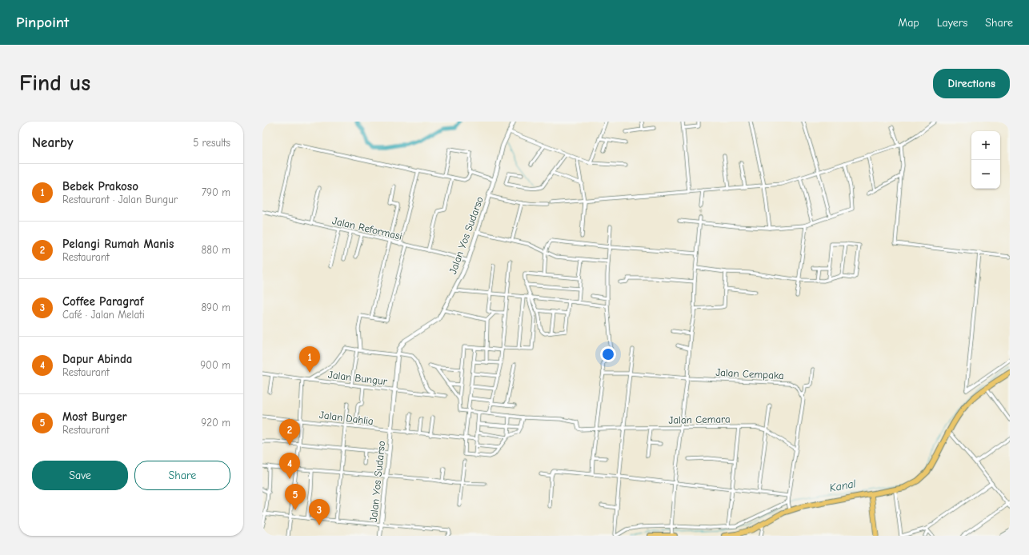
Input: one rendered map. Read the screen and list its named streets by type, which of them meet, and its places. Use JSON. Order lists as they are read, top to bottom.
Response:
{
  "streets": {
    "street": [
      "Jalan Reformasi",
      "Jalan Yos Sudarso",
      "Jalan Cempaka",
      "Jalan Bungur",
      "Jalan Dahlia",
      "Jalan Cemara"
    ]
  },
  "crossings": [
    ["Jalan Reformasi", "Jalan Yos Sudarso"],
    ["Jalan Yos Sudarso", "Jalan Bungur"],
    ["Jalan Yos Sudarso", "Jalan Dahlia"]
  ],
  "water": ["Kanal"],
  "page": {
    "header": "Pinpoint",
    "nav": ["Map", "Layers", "Share"],
    "buttons": [
      "Directions",
      ["Save", "Share"]
    ],
    "title": "Find us",
    "heading": ["Nearby", "5 results"],
    "map_buttons": ["+", "−"],
    "list": [
      {
        "mark": "1",
        "name": "Bebek Prakoso",
        "note": "Restaurant · Jalan Bungur",
        "value": "790 m"
      },
      {
        "mark": "2",
        "name": "Pelangi Rumah Manis",
        "note": "Restaurant",
        "value": "880 m"
      },
      {
        "mark": "3",
        "name": "Coffee Paragraf",
        "note": "Café · Jalan Melati",
        "value": "890 m"
      },
      {
        "mark": "4",
        "name": "Dapur Abinda",
        "note": "Restaurant",
        "value": "900 m"
      },
      {
        "mark": "5",
        "name": "Most Burger",
        "note": "Restaurant",
        "value": "920 m"
      }
    ],
    "pins": [
      "1",
      "2",
      "4",
      "5",
      "3"
    ]
  }
}
